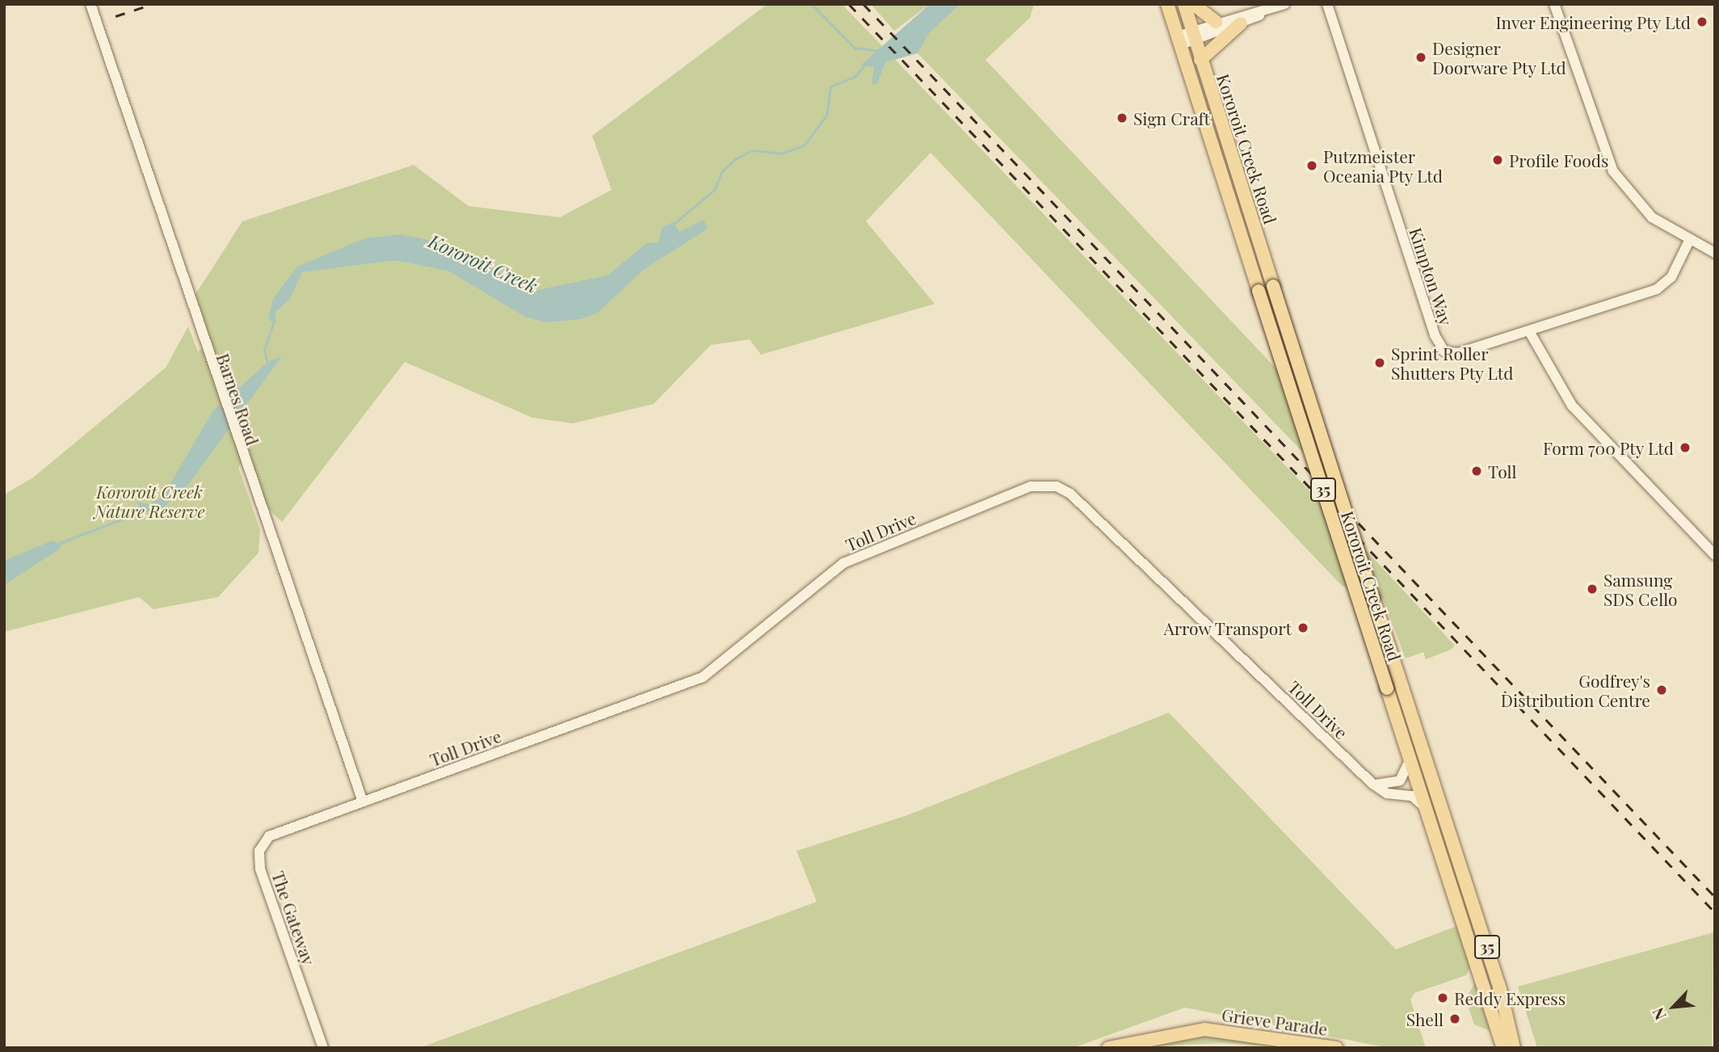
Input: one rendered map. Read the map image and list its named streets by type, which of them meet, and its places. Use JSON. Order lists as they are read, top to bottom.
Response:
{
  "streets": {
    "main road": ["Kororoit Creek Road", "35", "Grieve Parade"],
    "street": [
      "Kimpton Way",
      "Barnes Road",
      "Toll Drive",
      "The Gateway"
    ]
  },
  "crossings": [
    ["Kororoit Creek Road", "Toll Drive"],
    ["Barnes Road", "Toll Drive"],
    ["Toll Drive", "The Gateway"]
  ],
  "water": ["Kororoit Creek"],
  "parks": ["Kororoit Creek Nature Reserve"],
  "places": [
    "Inver Engineering Pty Ltd",
    "Designer Doorware Pty Ltd",
    "Sign Craft",
    "Profile Foods",
    "Putzmeister Oceania Pty Ltd",
    "Sprint Roller Shutters Pty Ltd",
    "Form 700 Pty Ltd",
    "Toll",
    "Samsung SDS Cello",
    "Arrow Transport",
    "Godfrey's Distribution Centre",
    "Reddy Express",
    "Shell"
  ],
  "north": "bottom left"
}
